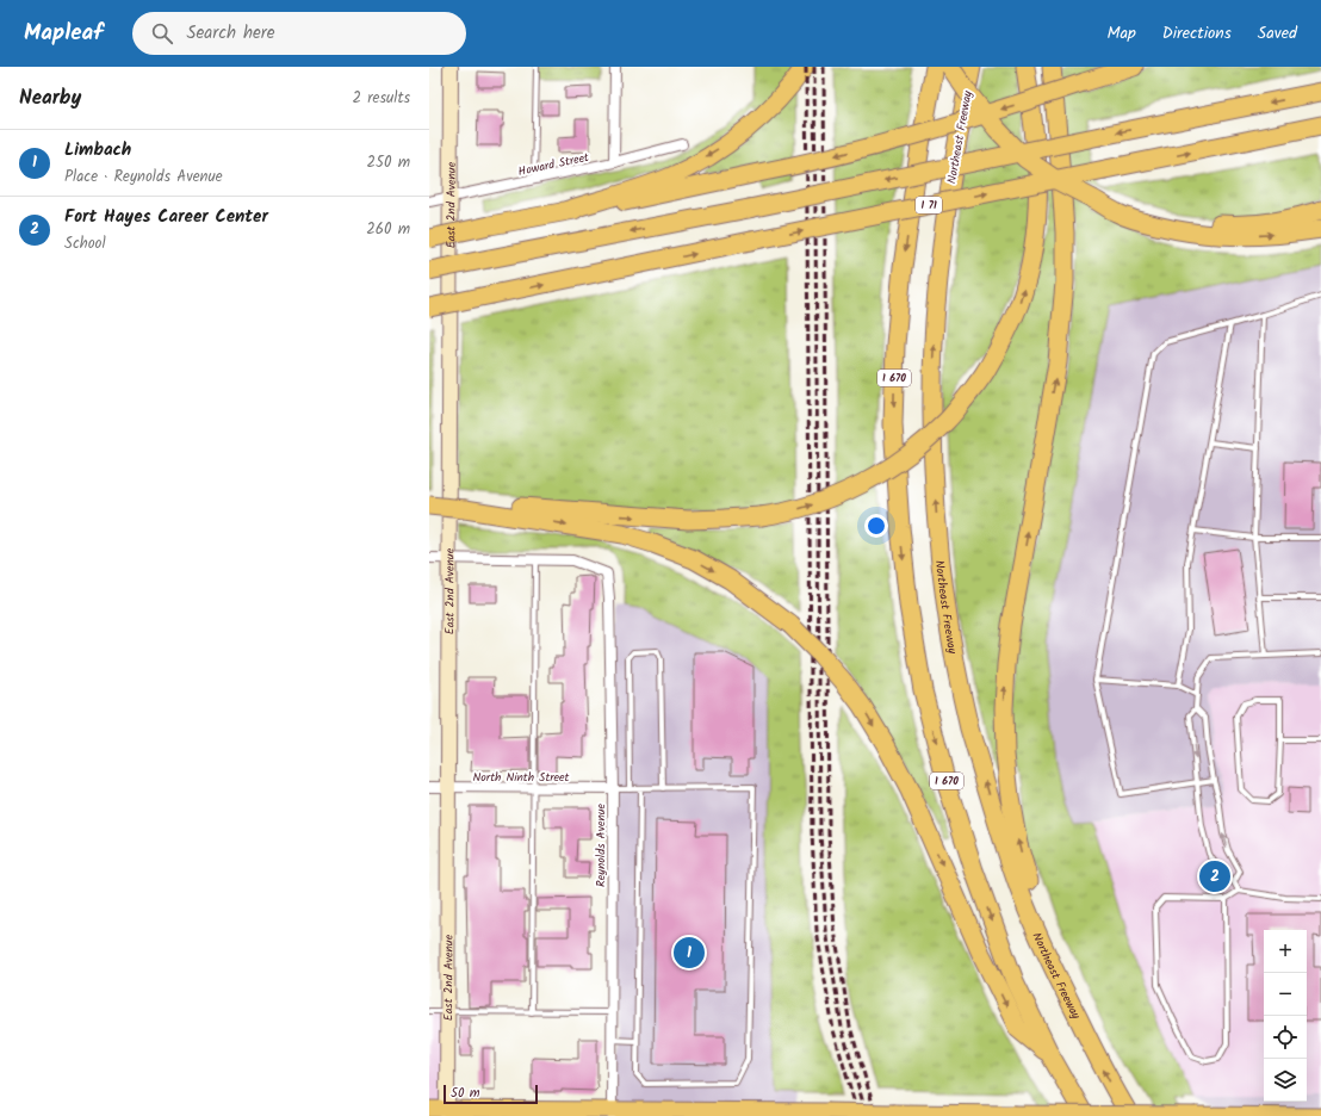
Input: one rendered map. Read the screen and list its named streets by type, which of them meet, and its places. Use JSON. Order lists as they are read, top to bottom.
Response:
{
  "streets": {
    "highway": ["Northeast Freeway", "I 71", "I 670"],
    "street": [
      "Howard Street",
      "East 2nd Avenue",
      "North Ninth Street",
      "Reynolds Avenue"
    ]
  },
  "crossings": [
    ["Howard Street", "East 2nd Avenue"],
    ["East 2nd Avenue", "North Ninth Street"],
    ["North Ninth Street", "Reynolds Avenue"]
  ],
  "scale_bar": "50 m",
  "page": {
    "header": "Mapleaf",
    "search": "Search here",
    "nav": ["Map", "Directions", "Saved"],
    "heading": ["Nearby", "2 results"],
    "list": [
      {
        "mark": "1",
        "name": "Limbach",
        "note": "Place · Reynolds Avenue",
        "value": "250 m"
      },
      {
        "mark": "2",
        "name": "Fort Hayes Career Center",
        "note": "School",
        "value": "260 m"
      }
    ],
    "pins": ["2", "1"],
    "map_buttons": ["+", "−"],
    "scale": "50 m"
  }
}
